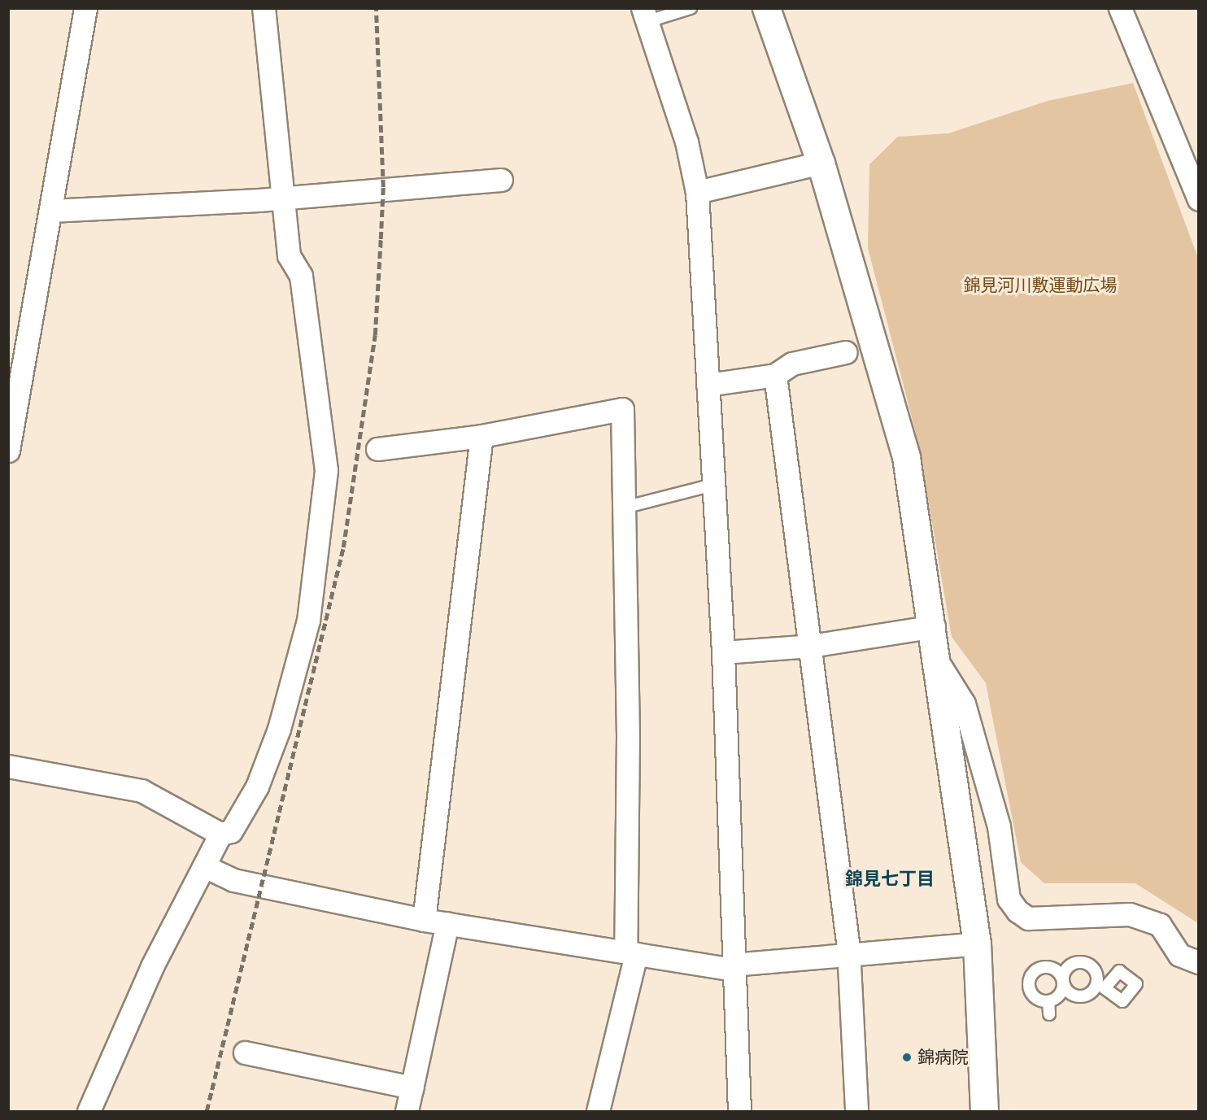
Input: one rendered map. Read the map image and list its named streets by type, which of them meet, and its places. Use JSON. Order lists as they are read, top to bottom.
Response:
{
  "districts": ["錦見七丁目"],
  "parks": ["錦見河川敷運動広場"],
  "places": ["錦病院"]
}
